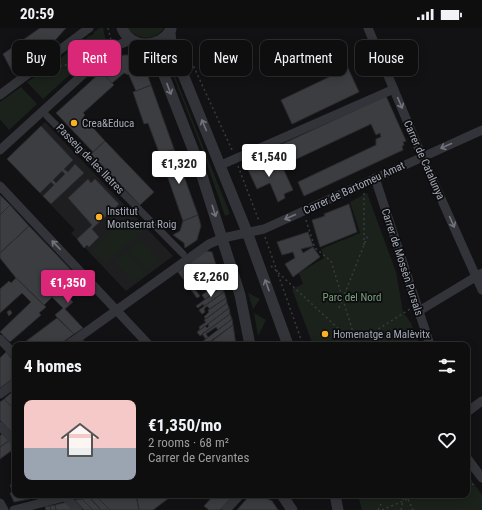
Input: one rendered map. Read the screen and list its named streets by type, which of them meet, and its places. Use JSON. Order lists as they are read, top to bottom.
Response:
{
  "streets": {
    "street": [
      "Passeig de les lletres",
      "Carrer de Catalunya",
      "Carrer de Bartomeu Amat",
      "Carrer de Mossèn Pursals"
    ]
  },
  "crossings": [
    ["Carrer de Catalunya", "Carrer de Bartomeu Amat"],
    ["Carrer de Bartomeu Amat", "Carrer de Mossèn Pursals"]
  ],
  "one_way": ["Carrer de Catalunya"],
  "parks": ["Parc del Nord"],
  "places": ["Crea&Educa", "Institut Montserrat Roig", "Homenatge a Malèvitx"],
  "page": {
    "status": "20:59",
    "chip": [
      "Buy",
      "Rent",
      "Filters",
      "New",
      "Apartment",
      "House"
    ],
    "price": [
      "€1,540",
      "€1,320",
      "€2,260",
      "€1,350"
    ],
    "heading": "4 homes",
    "list": [
      {
        "name": "€1,350/mo",
        "note": "2 rooms · 68 m² · Carrer de Cervantes"
      }
    ]
  }
}
